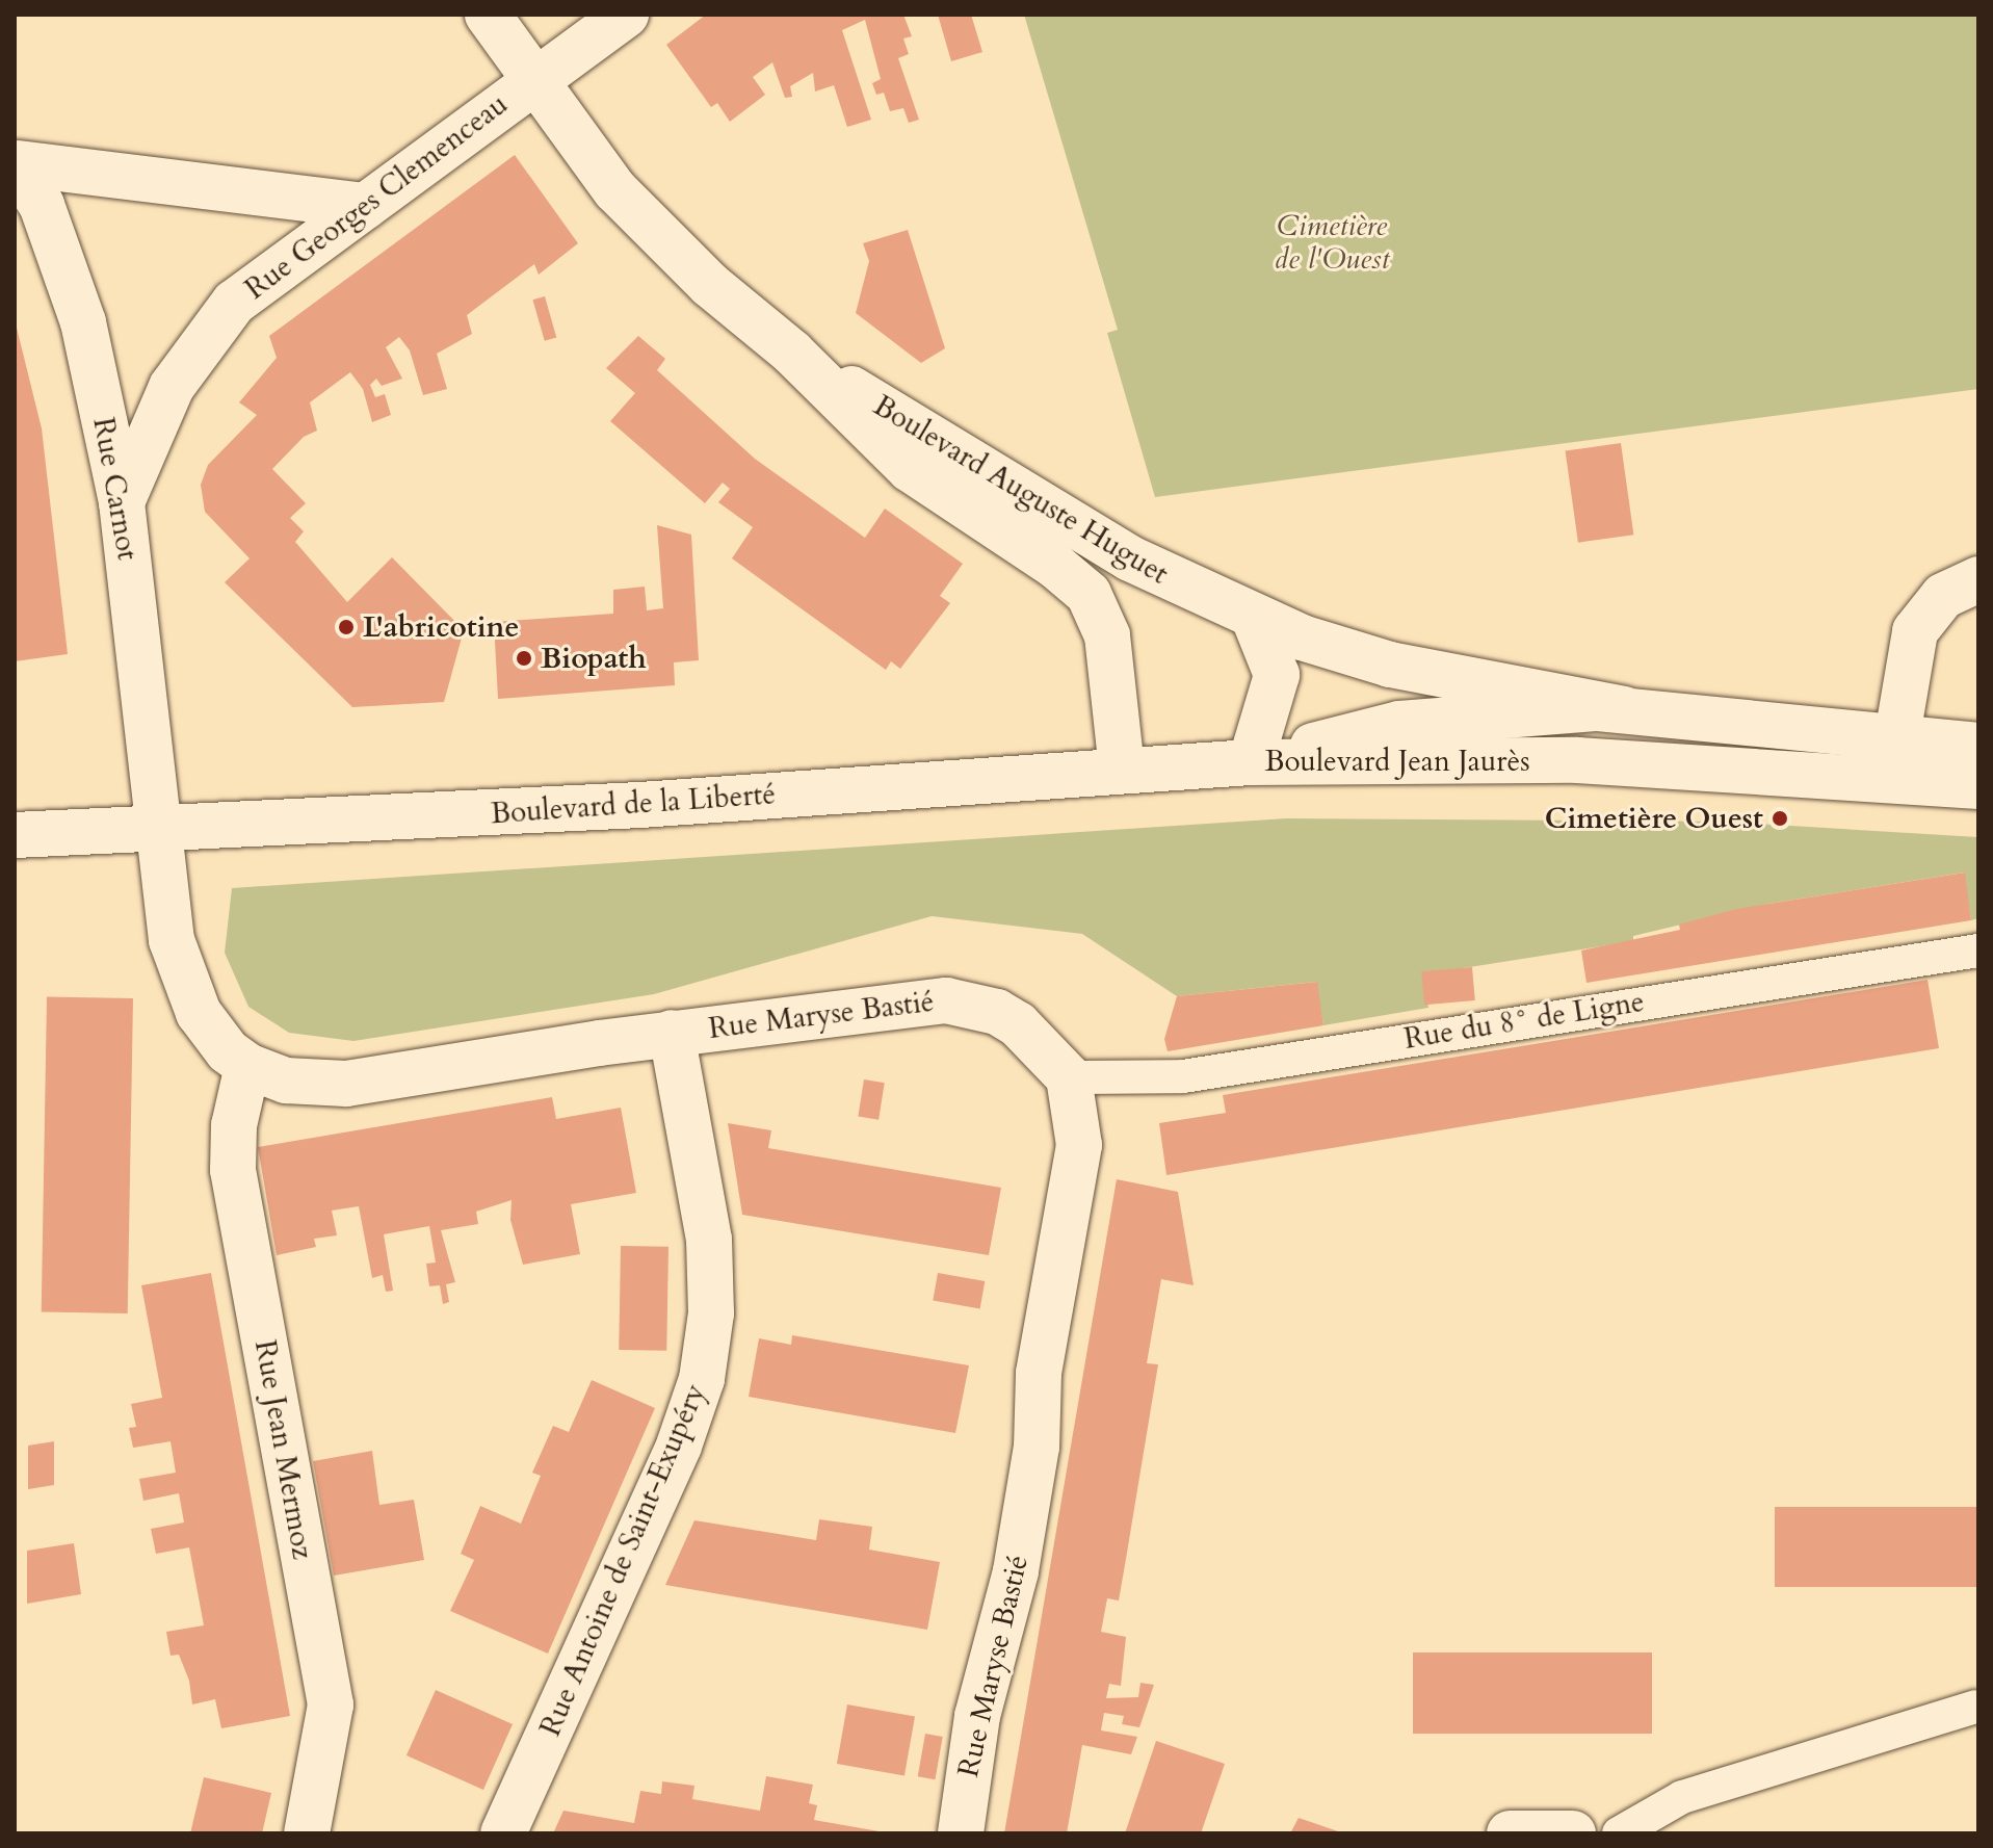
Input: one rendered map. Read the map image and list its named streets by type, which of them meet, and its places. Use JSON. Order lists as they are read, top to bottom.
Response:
{
  "streets": {
    "street": [
      "Rue Georges Clemenceau",
      "Rue Carnot",
      "Boulevard Auguste Huguet",
      "Boulevard Jean Jaurès",
      "Boulevard de la Liberté",
      "Rue Maryse Bastié",
      "Rue Jean Mermoz",
      "Rue Antoine de Saint-Exupéry"
    ],
    "lane": ["Rue du 8° de Ligne"]
  },
  "crossings": [
    ["Rue Georges Clemenceau", "Rue Carnot"],
    ["Rue Georges Clemenceau", "Boulevard Auguste Huguet"],
    ["Rue Carnot", "Boulevard de la Liberté"],
    ["Rue Carnot", "Rue Maryse Bastié"],
    ["Boulevard Auguste Huguet", "Boulevard Jean Jaurès"],
    ["Boulevard Auguste Huguet", "Boulevard de la Liberté"],
    ["Boulevard Jean Jaurès", "Boulevard de la Liberté"],
    ["Boulevard de la Liberté", "Rue Maryse Bastié"],
    ["Rue Maryse Bastié", "Rue du 8° de Ligne"],
    ["Rue Maryse Bastié", "Rue Jean Mermoz"],
    ["Rue Maryse Bastié", "Rue Antoine de Saint-Exupéry"]
  ],
  "parks": ["Cimetière de l'Ouest"],
  "places": ["L'abricotine", "Biopath", "Cimetière Ouest"]
}
